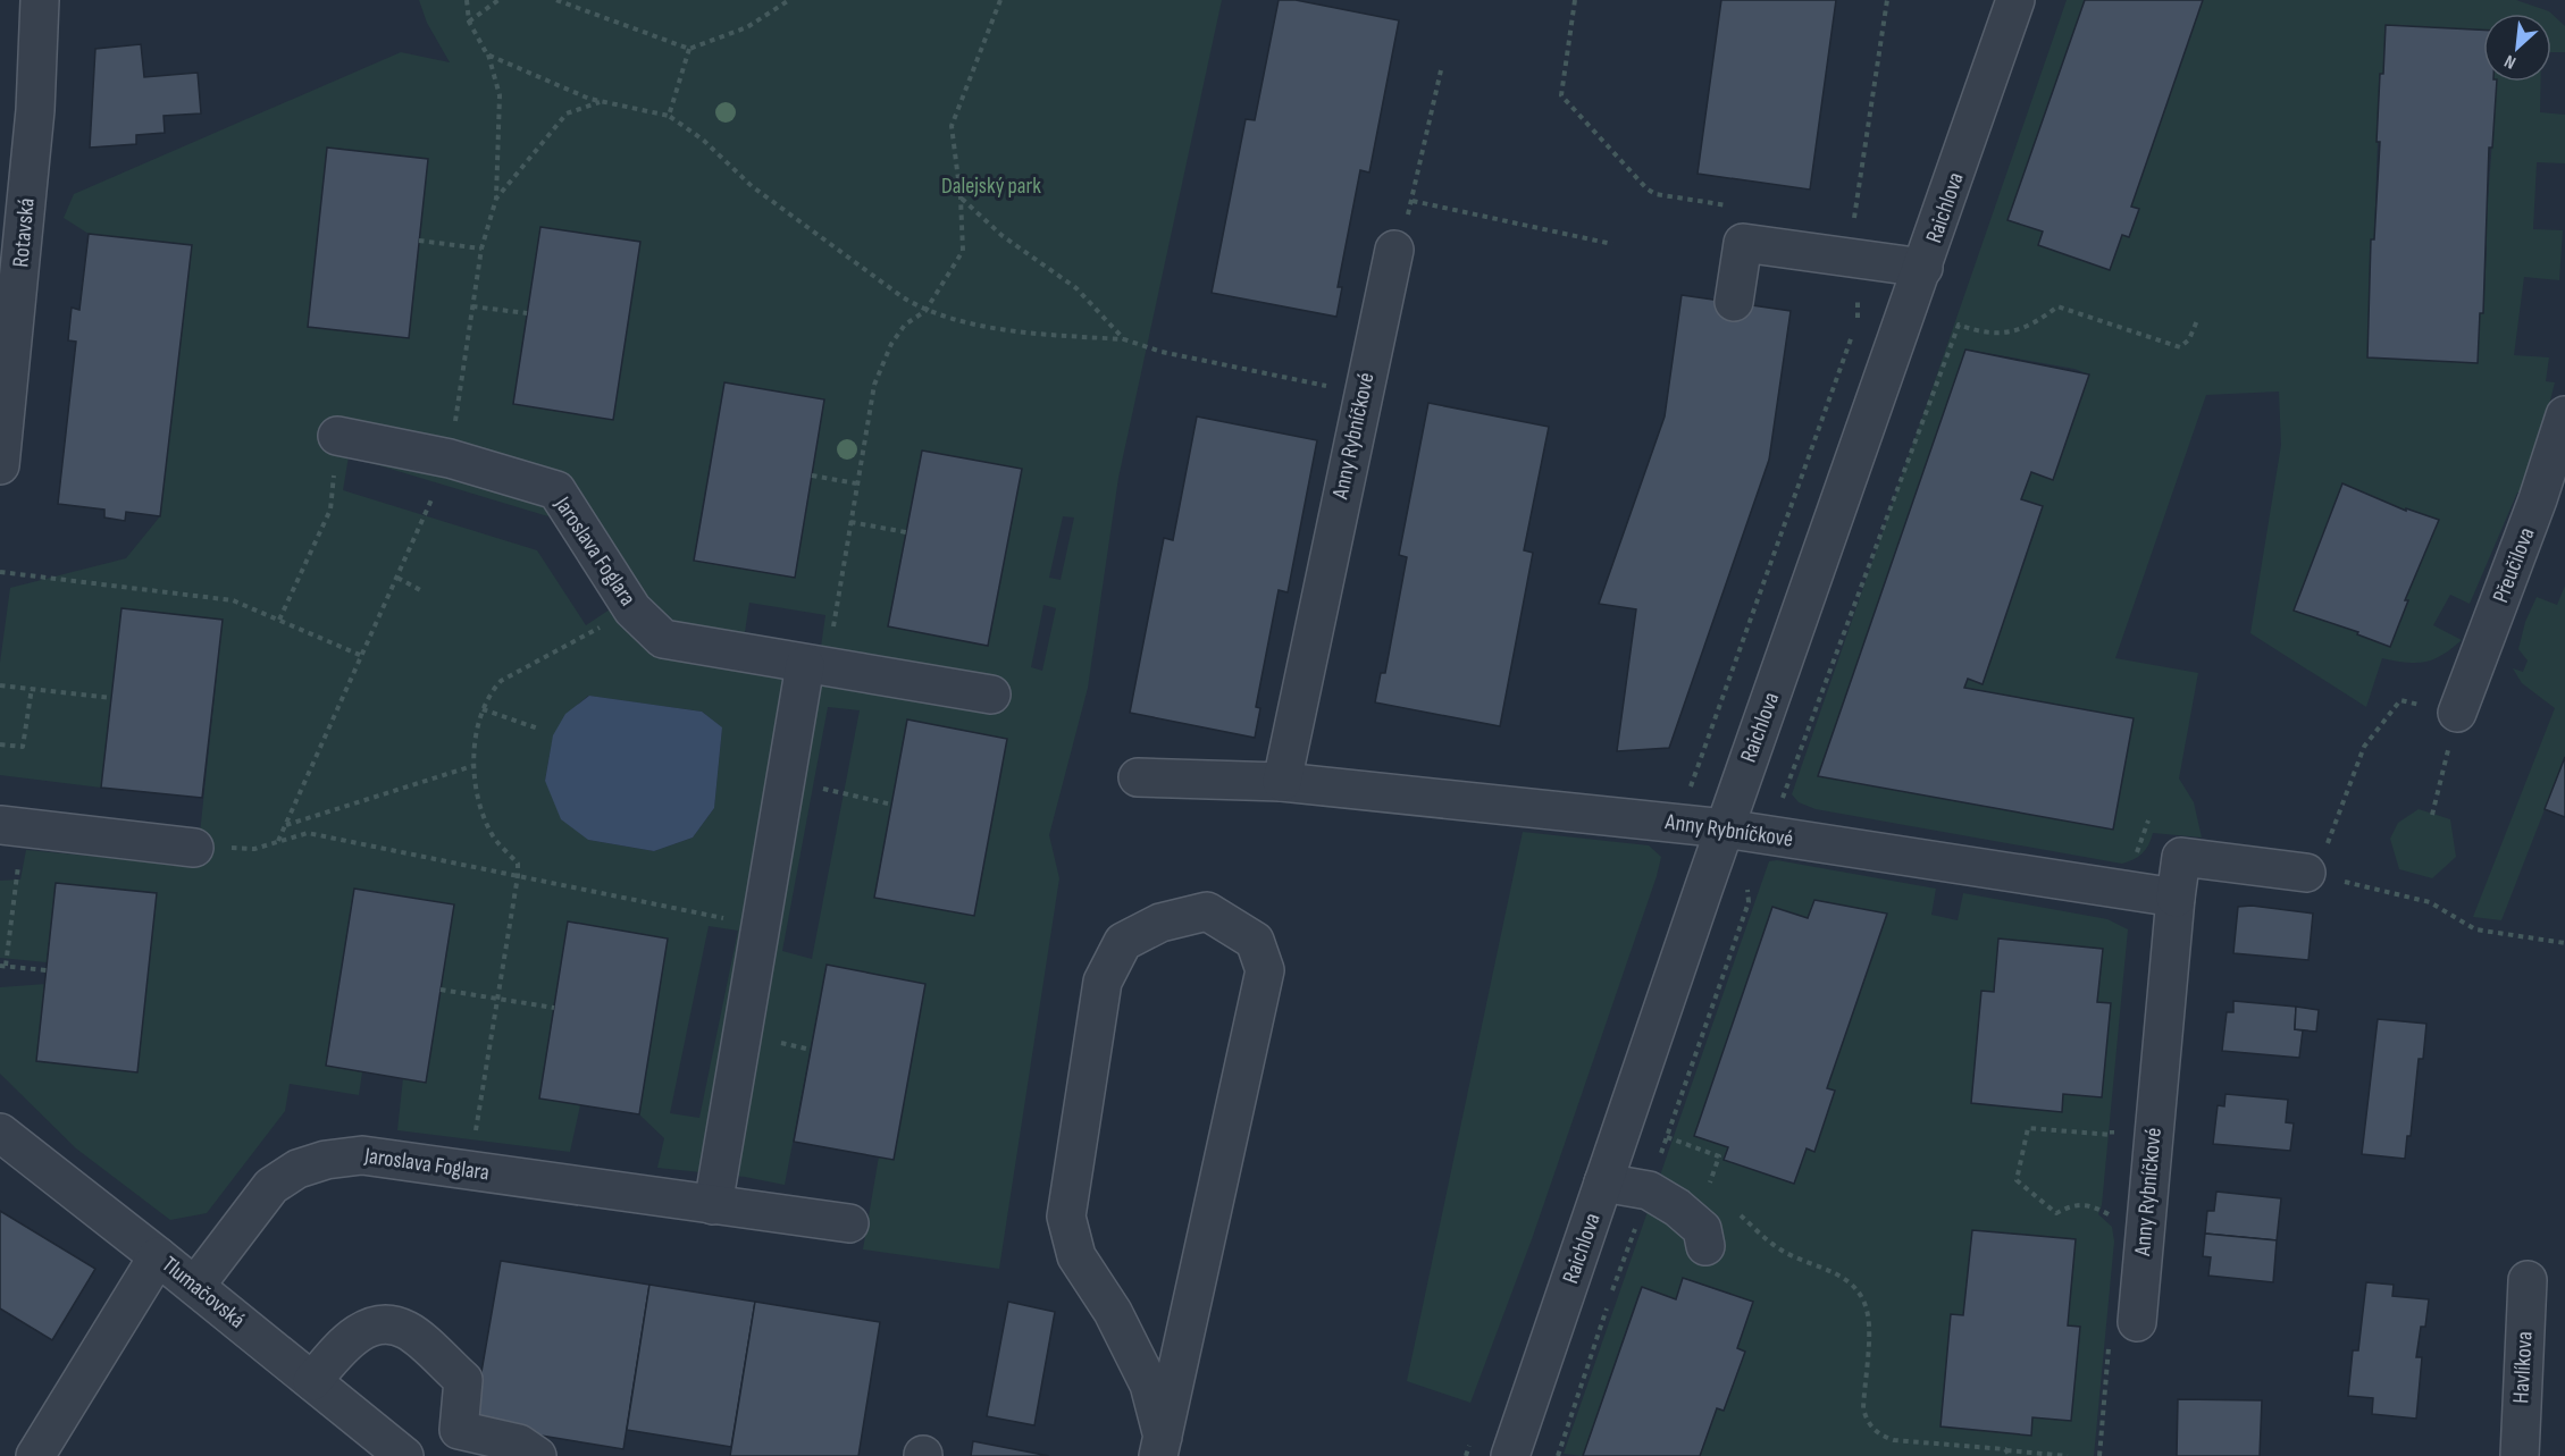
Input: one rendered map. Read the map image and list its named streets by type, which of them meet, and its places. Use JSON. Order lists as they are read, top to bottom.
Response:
{
  "streets": {
    "street": [
      "Raichlova",
      "Rotavská",
      "Anny Rybníčkové",
      "Jaroslava Foglara",
      "Přeučilova",
      "Tlumačovská",
      "Havlíkova"
    ]
  },
  "crossings": [
    ["Raichlova", "Anny Rybníčkové"],
    ["Jaroslava Foglara", "Tlumačovská"]
  ],
  "parks": ["Dalejský park"],
  "north": "bottom left"
}
